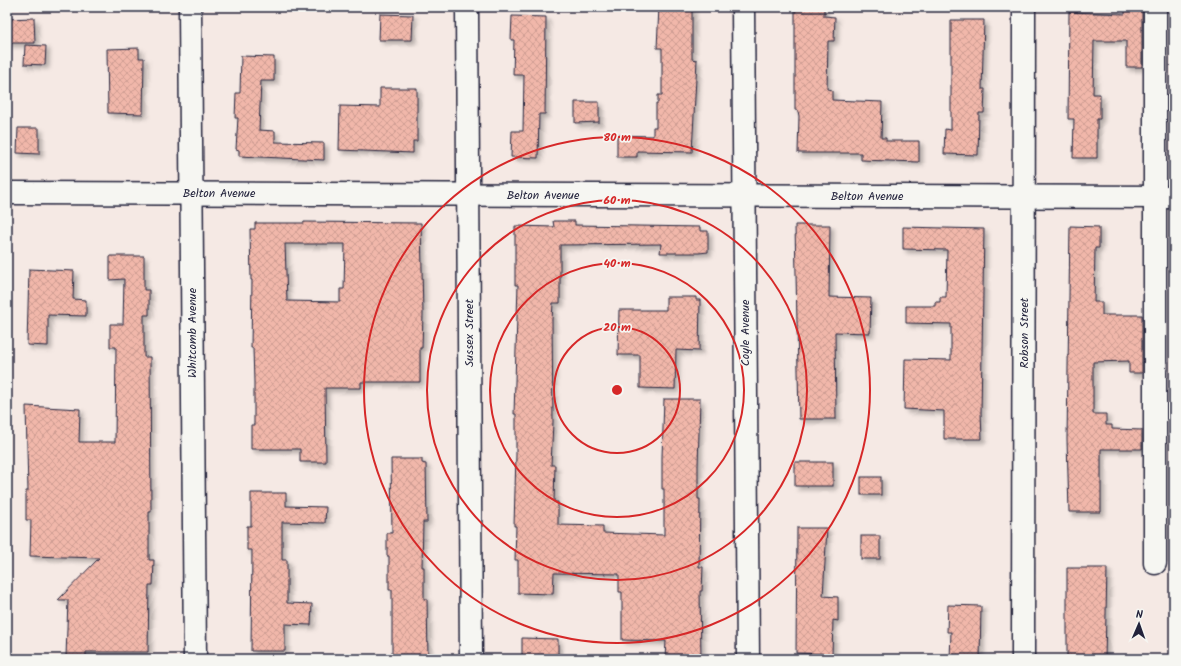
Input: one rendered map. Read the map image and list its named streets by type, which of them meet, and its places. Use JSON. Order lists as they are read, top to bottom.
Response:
{
  "streets": {
    "street": [
      "Belton Avenue",
      "Whitcomb Avenue",
      "Sussex Street",
      "Coyle Avenue",
      "Robson Street"
    ]
  },
  "crossings": [
    ["Belton Avenue", "Whitcomb Avenue"],
    ["Belton Avenue", "Sussex Street"],
    ["Belton Avenue", "Coyle Avenue"],
    ["Belton Avenue", "Robson Street"]
  ],
  "north": "top",
  "rings": [
    "80 m",
    "60 m",
    "40 m",
    "20 m"
  ]
}
